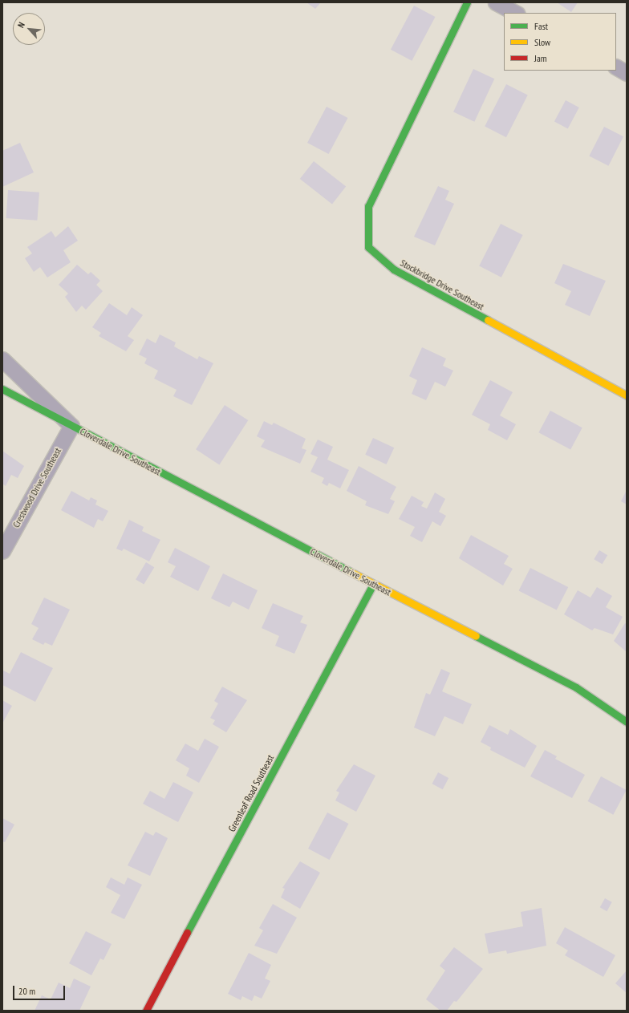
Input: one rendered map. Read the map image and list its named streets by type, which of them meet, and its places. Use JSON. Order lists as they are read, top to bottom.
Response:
{
  "streets": {
    "street": [
      "Stockbridge Drive Southeast",
      "Cloverdale Drive Southeast",
      "Crestwood Drive Southeast",
      "Greenleaf Road Southeast"
    ]
  },
  "crossings": [
    ["Cloverdale Drive Southeast", "Crestwood Drive Southeast"],
    ["Cloverdale Drive Southeast", "Greenleaf Road Southeast"]
  ],
  "legend": ["Fast", "Slow", "Jam"],
  "scale_bar": "20 m",
  "north": "top left"
}
